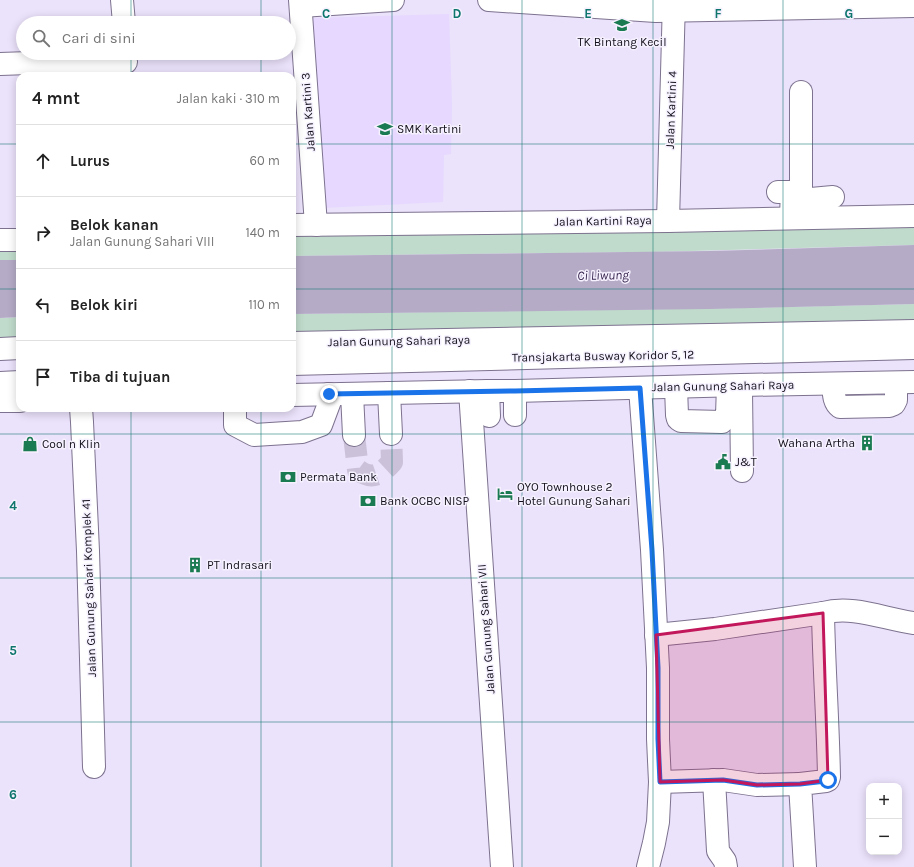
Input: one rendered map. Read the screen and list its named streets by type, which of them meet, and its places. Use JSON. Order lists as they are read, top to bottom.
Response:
{
  "streets": {
    "street": [
      "Jalan Kartini 4",
      "Jalan Kartini 3",
      "Jalan Kartini Raya",
      "Jalan Gunung Sahari Raya",
      "Transjakarta Busway Koridor 5, 12",
      "Jalan Gunung Sahari Komplek 41",
      "Jalan Gunung Sahari VII"
    ]
  },
  "crossings": [
    ["Jalan Kartini 4", "Jalan Kartini Raya"],
    ["Jalan Kartini 3", "Jalan Kartini Raya"],
    ["Jalan Gunung Sahari Raya", "Jalan Gunung Sahari VII"]
  ],
  "water": ["Ci Liwung"],
  "places": {
    "school or university": ["TK Bintang Kecil", "SMK Kartini"],
    "building": ["Wahana Artha", "PT Indrasari"],
    "shop": ["Cool n Klin"],
    "public building": ["J&T"],
    "bank": ["Permata Bank", "Bank OCBC NISP"],
    "hotel": ["OYO Townhouse 2 Hotel Gunung Sahari"]
  },
  "page": {
    "search": "Cari di sini",
    "heading": ["4 mnt", "Jalan kaki · 310 m"],
    "list": [
      ["Lurus", "60 m"],
      ["Belok kanan", "Jalan Gunung Sahari VIII", "140 m"],
      ["Belok kiri", "110 m"],
      "Tiba di tujuan"
    ],
    "map_buttons": ["+", "−"]
  },
  "grid": {
    "columns": [
      "C",
      "D",
      "E",
      "F",
      "G"
    ],
    "rows": ["4", "5", "6"]
  }
}
